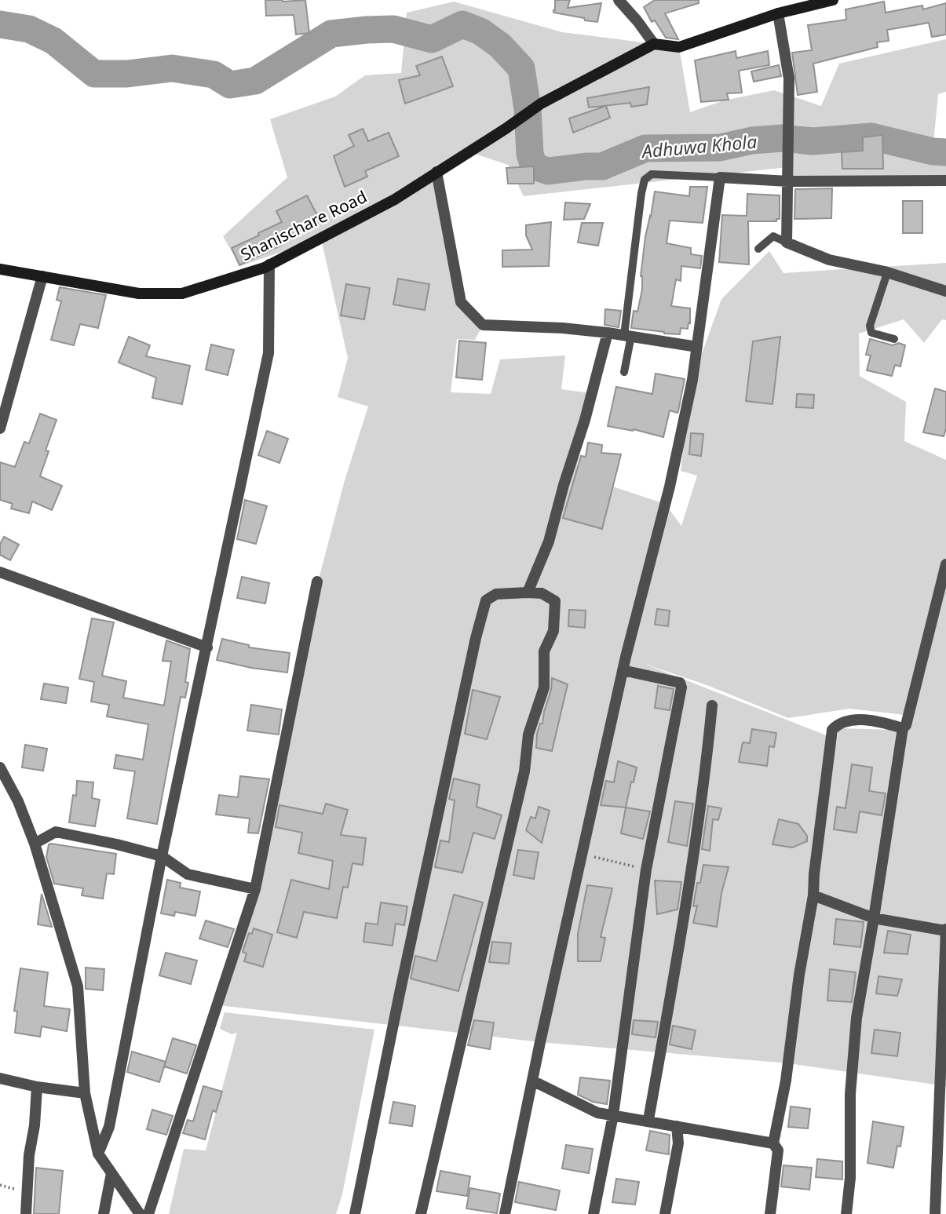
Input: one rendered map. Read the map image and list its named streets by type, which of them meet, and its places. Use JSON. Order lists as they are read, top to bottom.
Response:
{
  "streets": {
    "street": ["Shanischare Road"]
  },
  "water": ["Adhuwa Khola"]
}
